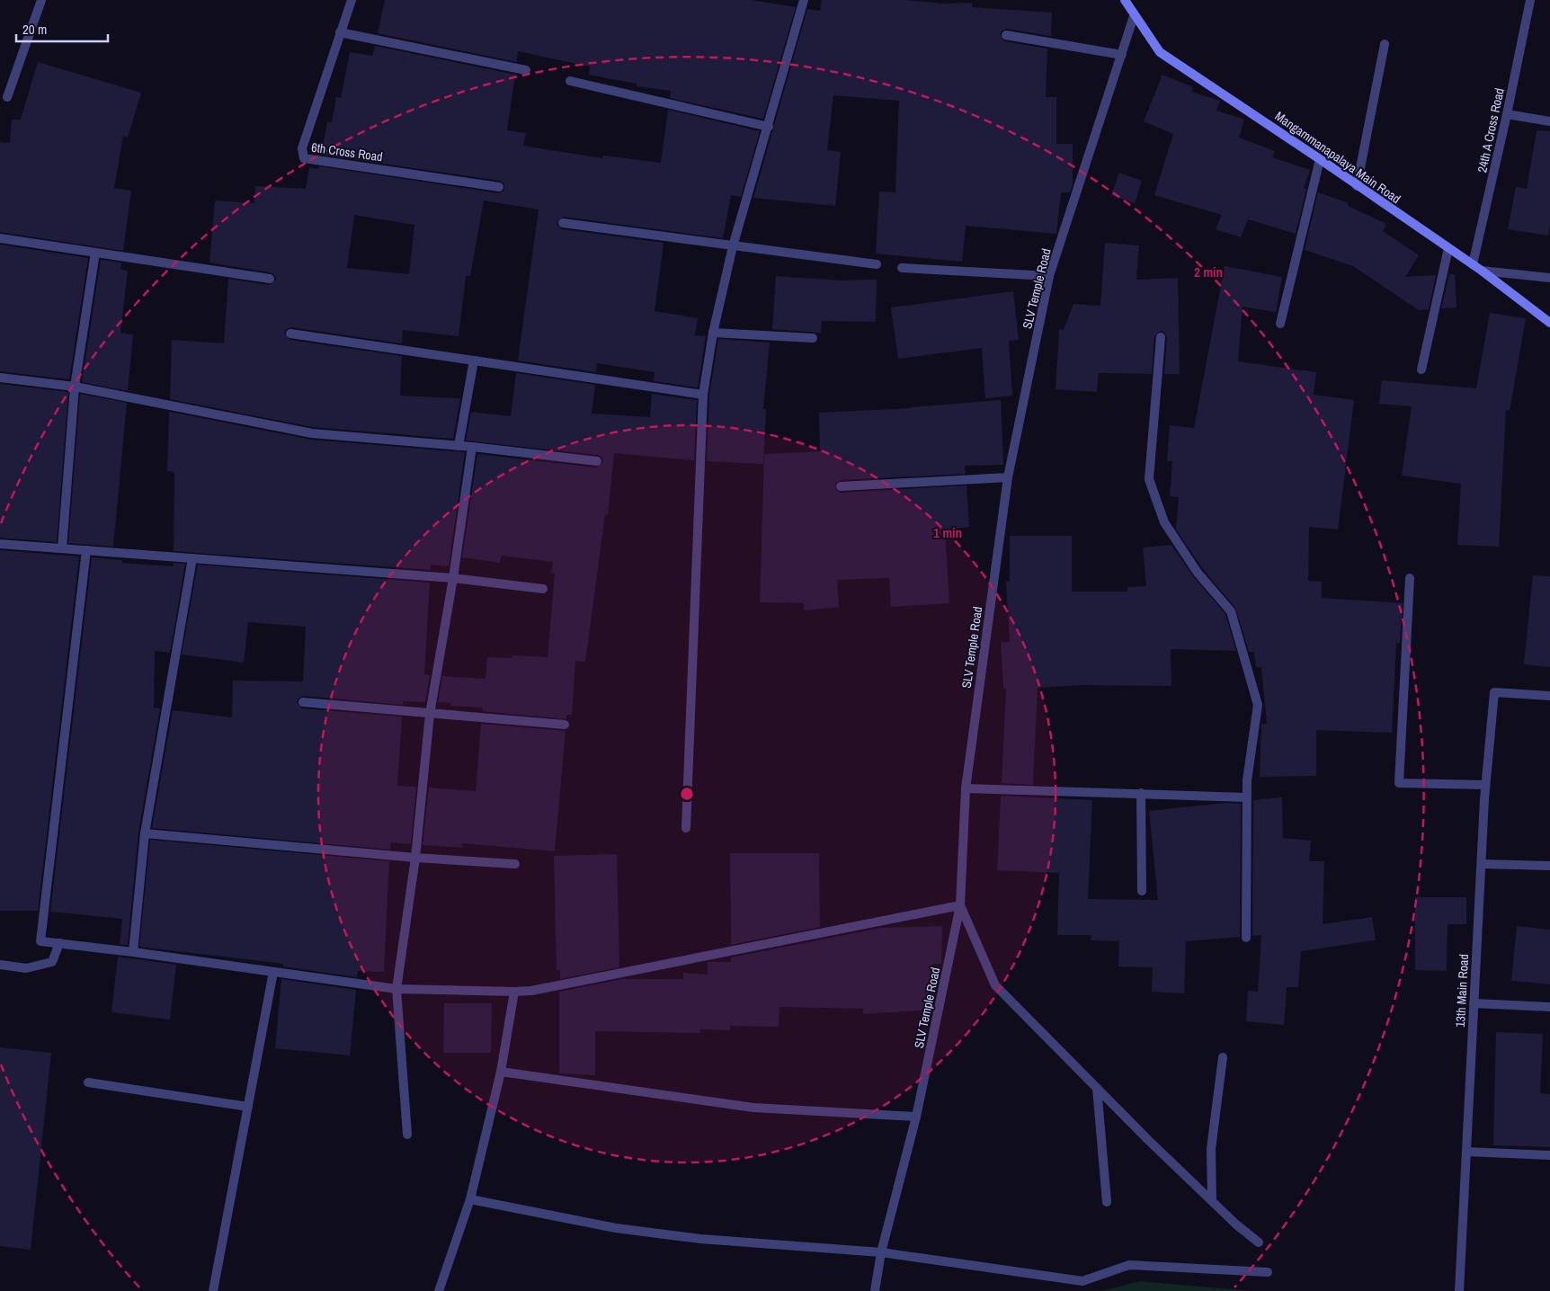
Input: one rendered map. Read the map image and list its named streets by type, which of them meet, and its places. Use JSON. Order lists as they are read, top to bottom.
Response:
{
  "streets": {
    "street": [
      "24th A Cross Road",
      "6th Cross Road",
      "Mangammanapalaya Main Road",
      "SLV Temple Road",
      "13th Main Road"
    ]
  },
  "crossings": [
    ["24th A Cross Road", "Mangammanapalaya Main Road"],
    ["Mangammanapalaya Main Road", "SLV Temple Road"]
  ],
  "scale_bar": "20 m",
  "rings": ["2 min", "1 min"]
}
